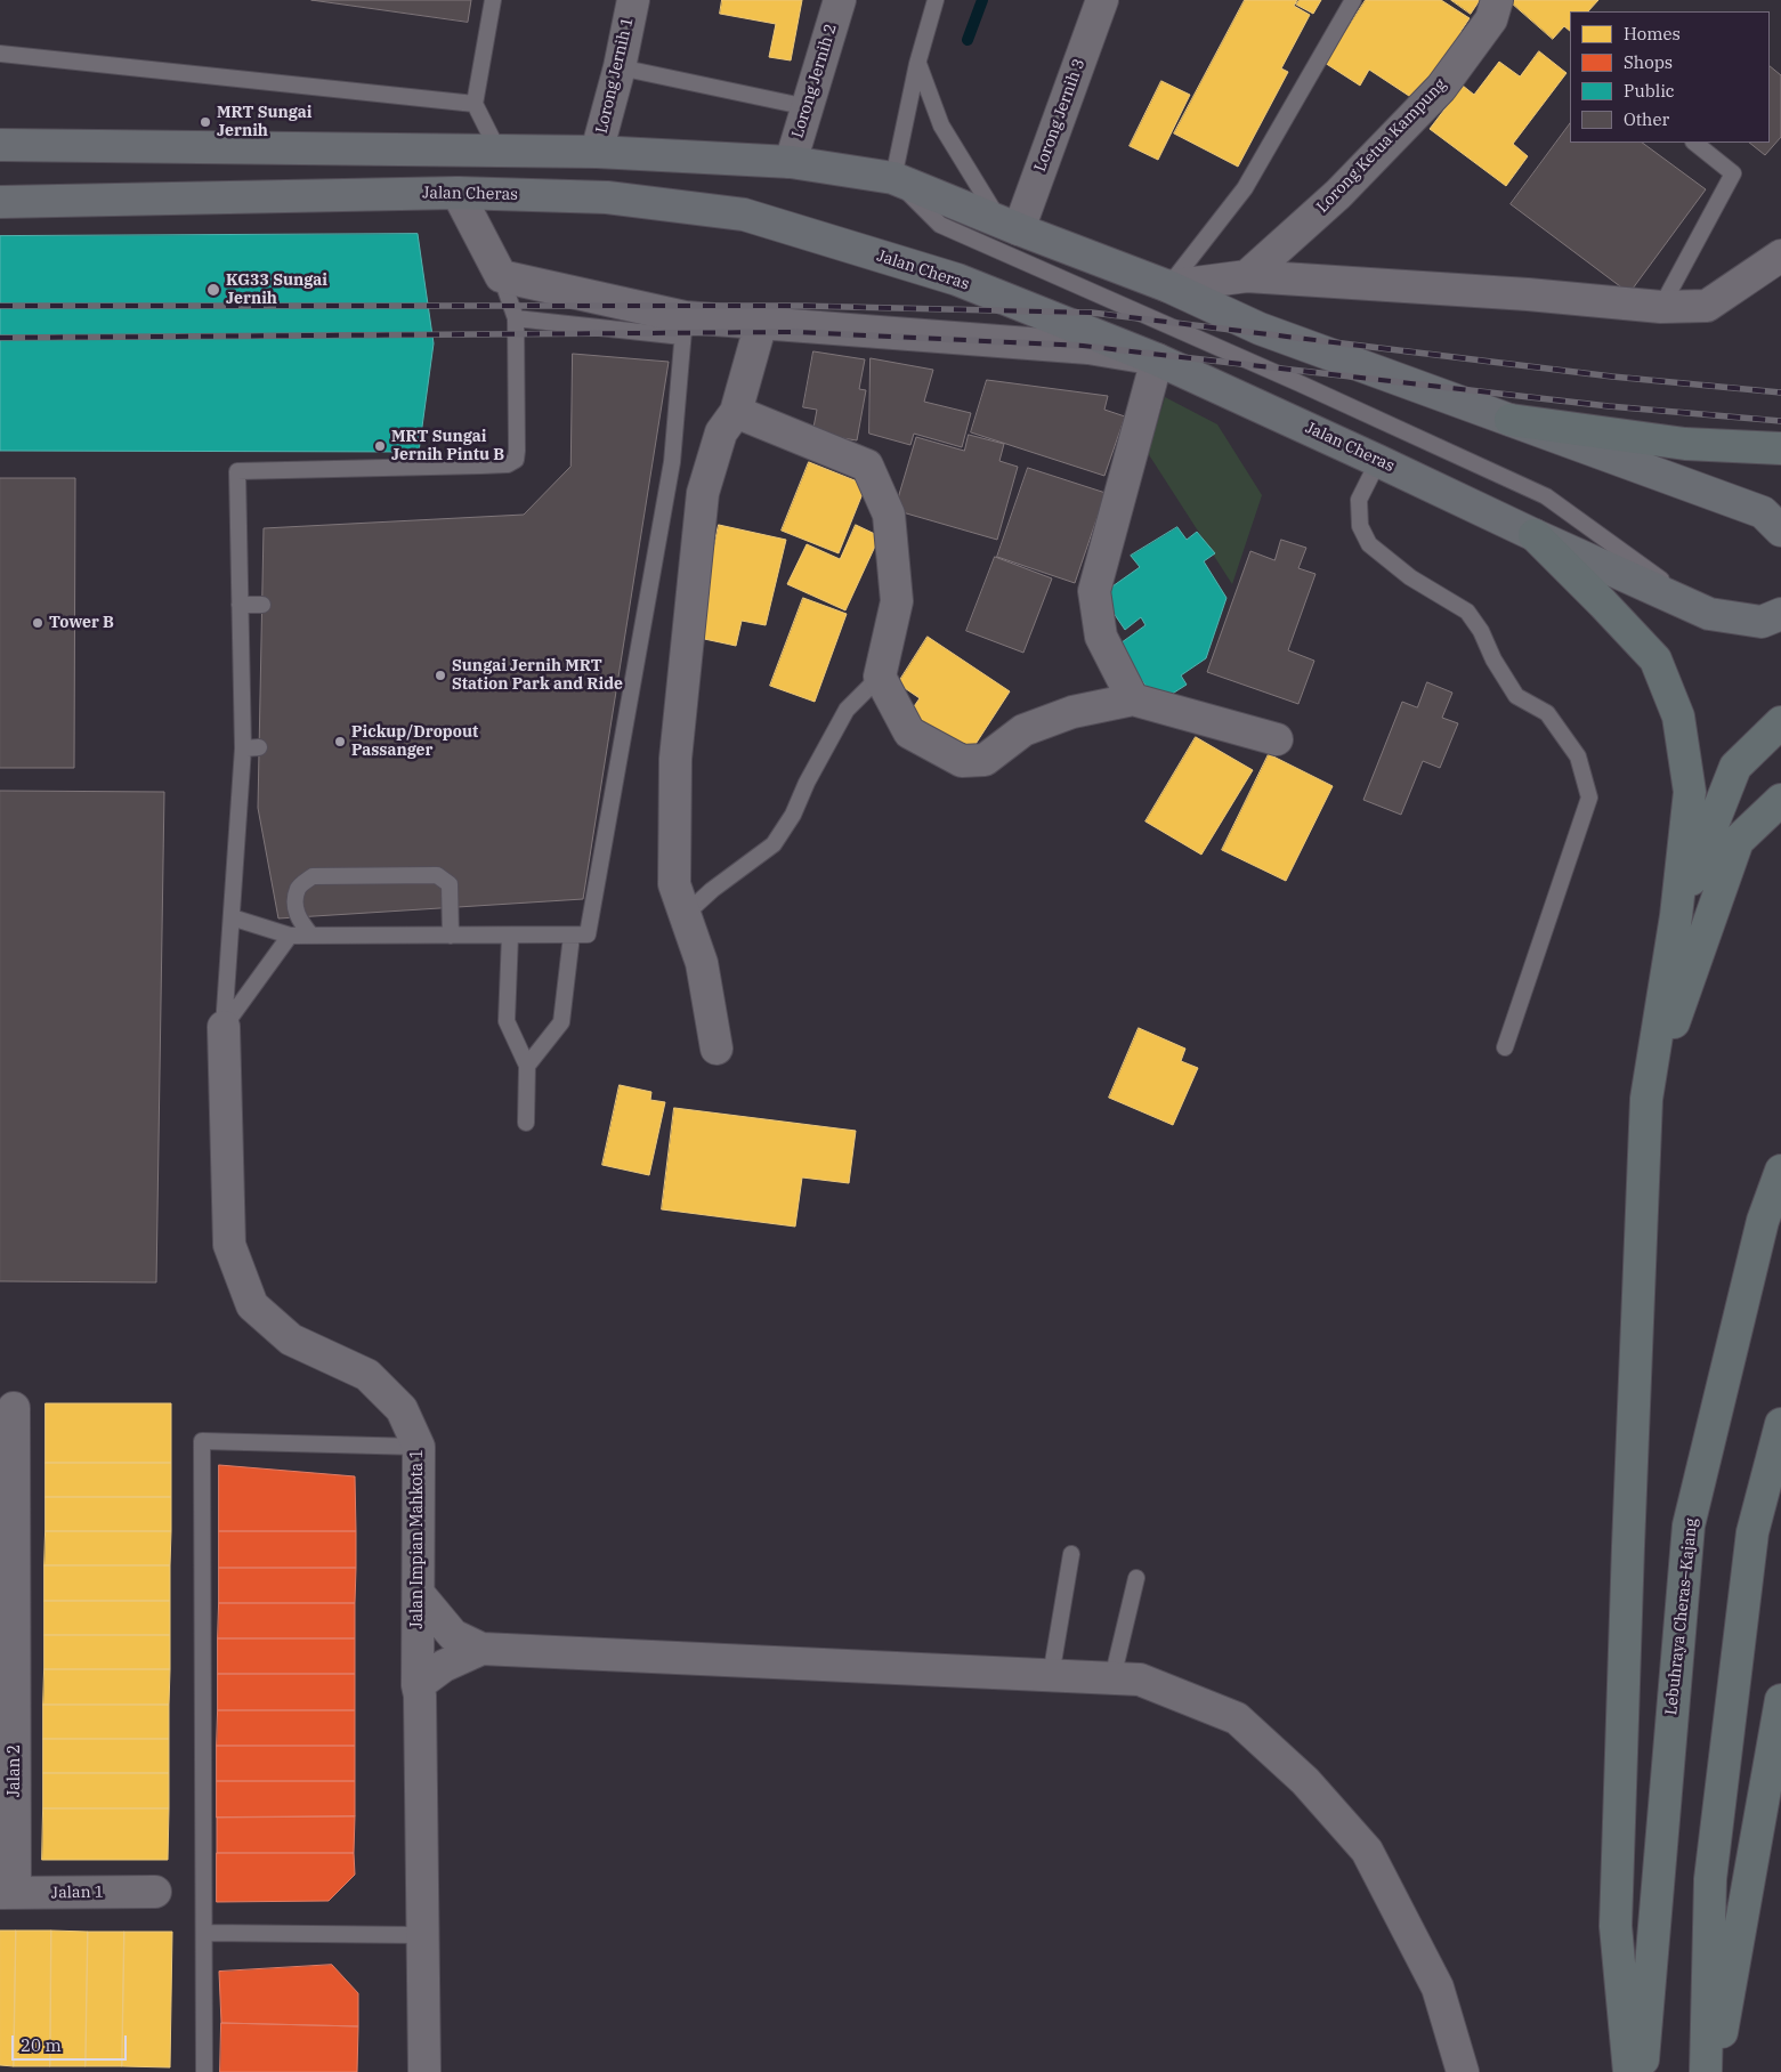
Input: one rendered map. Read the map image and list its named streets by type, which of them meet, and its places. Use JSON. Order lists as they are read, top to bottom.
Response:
{
  "streets": {
    "highway": ["Lebuhraya Cheras–Kajang"],
    "main road": ["Jalan Cheras"],
    "street": [
      "Lorong Jernih 1",
      "Lorong Jernih 2",
      "Lorong Jernih 3",
      "Lorong Ketua Kampung",
      "Jalan Impian Mahkota 1",
      "Jalan 2",
      "Jalan 1"
    ]
  },
  "crossings": [
    ["Jalan 2", "Jalan 1"]
  ],
  "places": [
    "MRT Sungai Jernih",
    "KG33 Sungai Jernih",
    "MRT Sungai Jernih Pintu B",
    "Tower B",
    "Sungai Jernih MRT Station Park and Ride",
    "Pickup/Dropout Passanger"
  ],
  "legend": [
    "Homes",
    "Shops",
    "Public",
    "Other"
  ],
  "scale_bar": "20 m"
}
